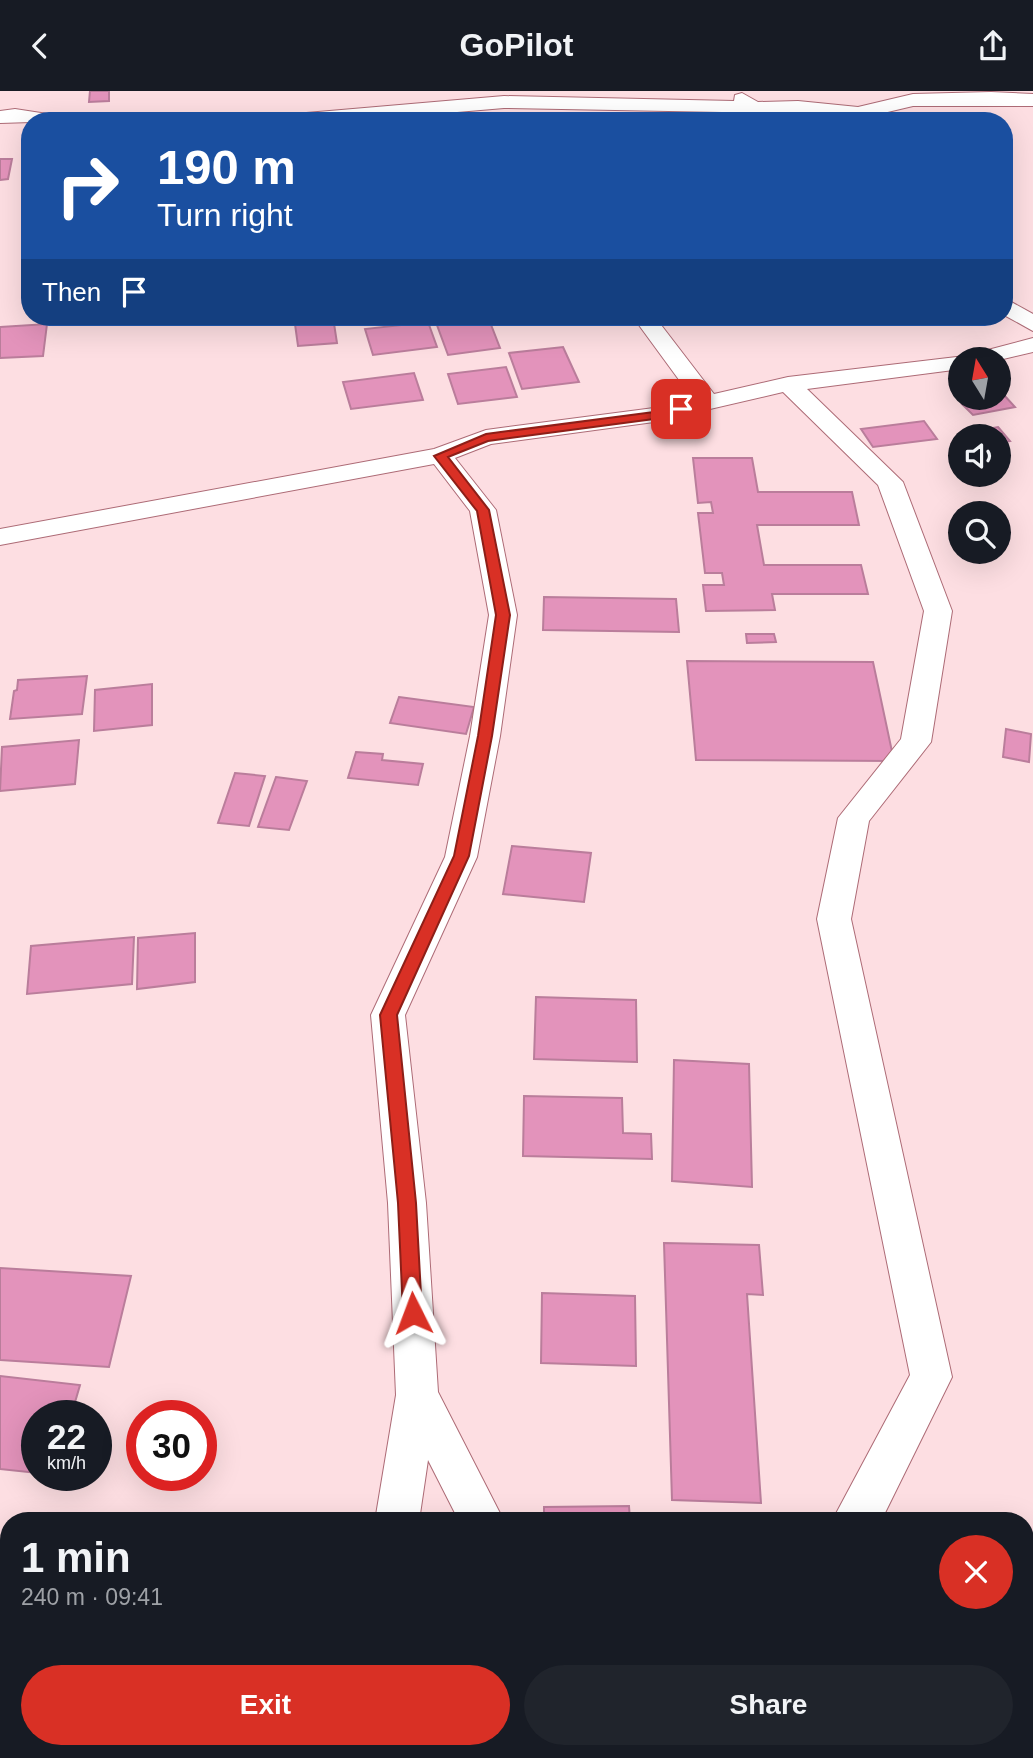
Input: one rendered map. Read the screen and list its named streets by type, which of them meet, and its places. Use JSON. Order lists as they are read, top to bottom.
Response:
{
  "north": "top",
  "page": {
    "header": "GoPilot",
    "turn": ["190 m", "Turn right"],
    "then": "Then",
    "speed": "22 km/h",
    "limit": "30",
    "heading": ["1 min", "240 m · 09:41"],
    "buttons": ["Exit", "Share"]
  }
}
